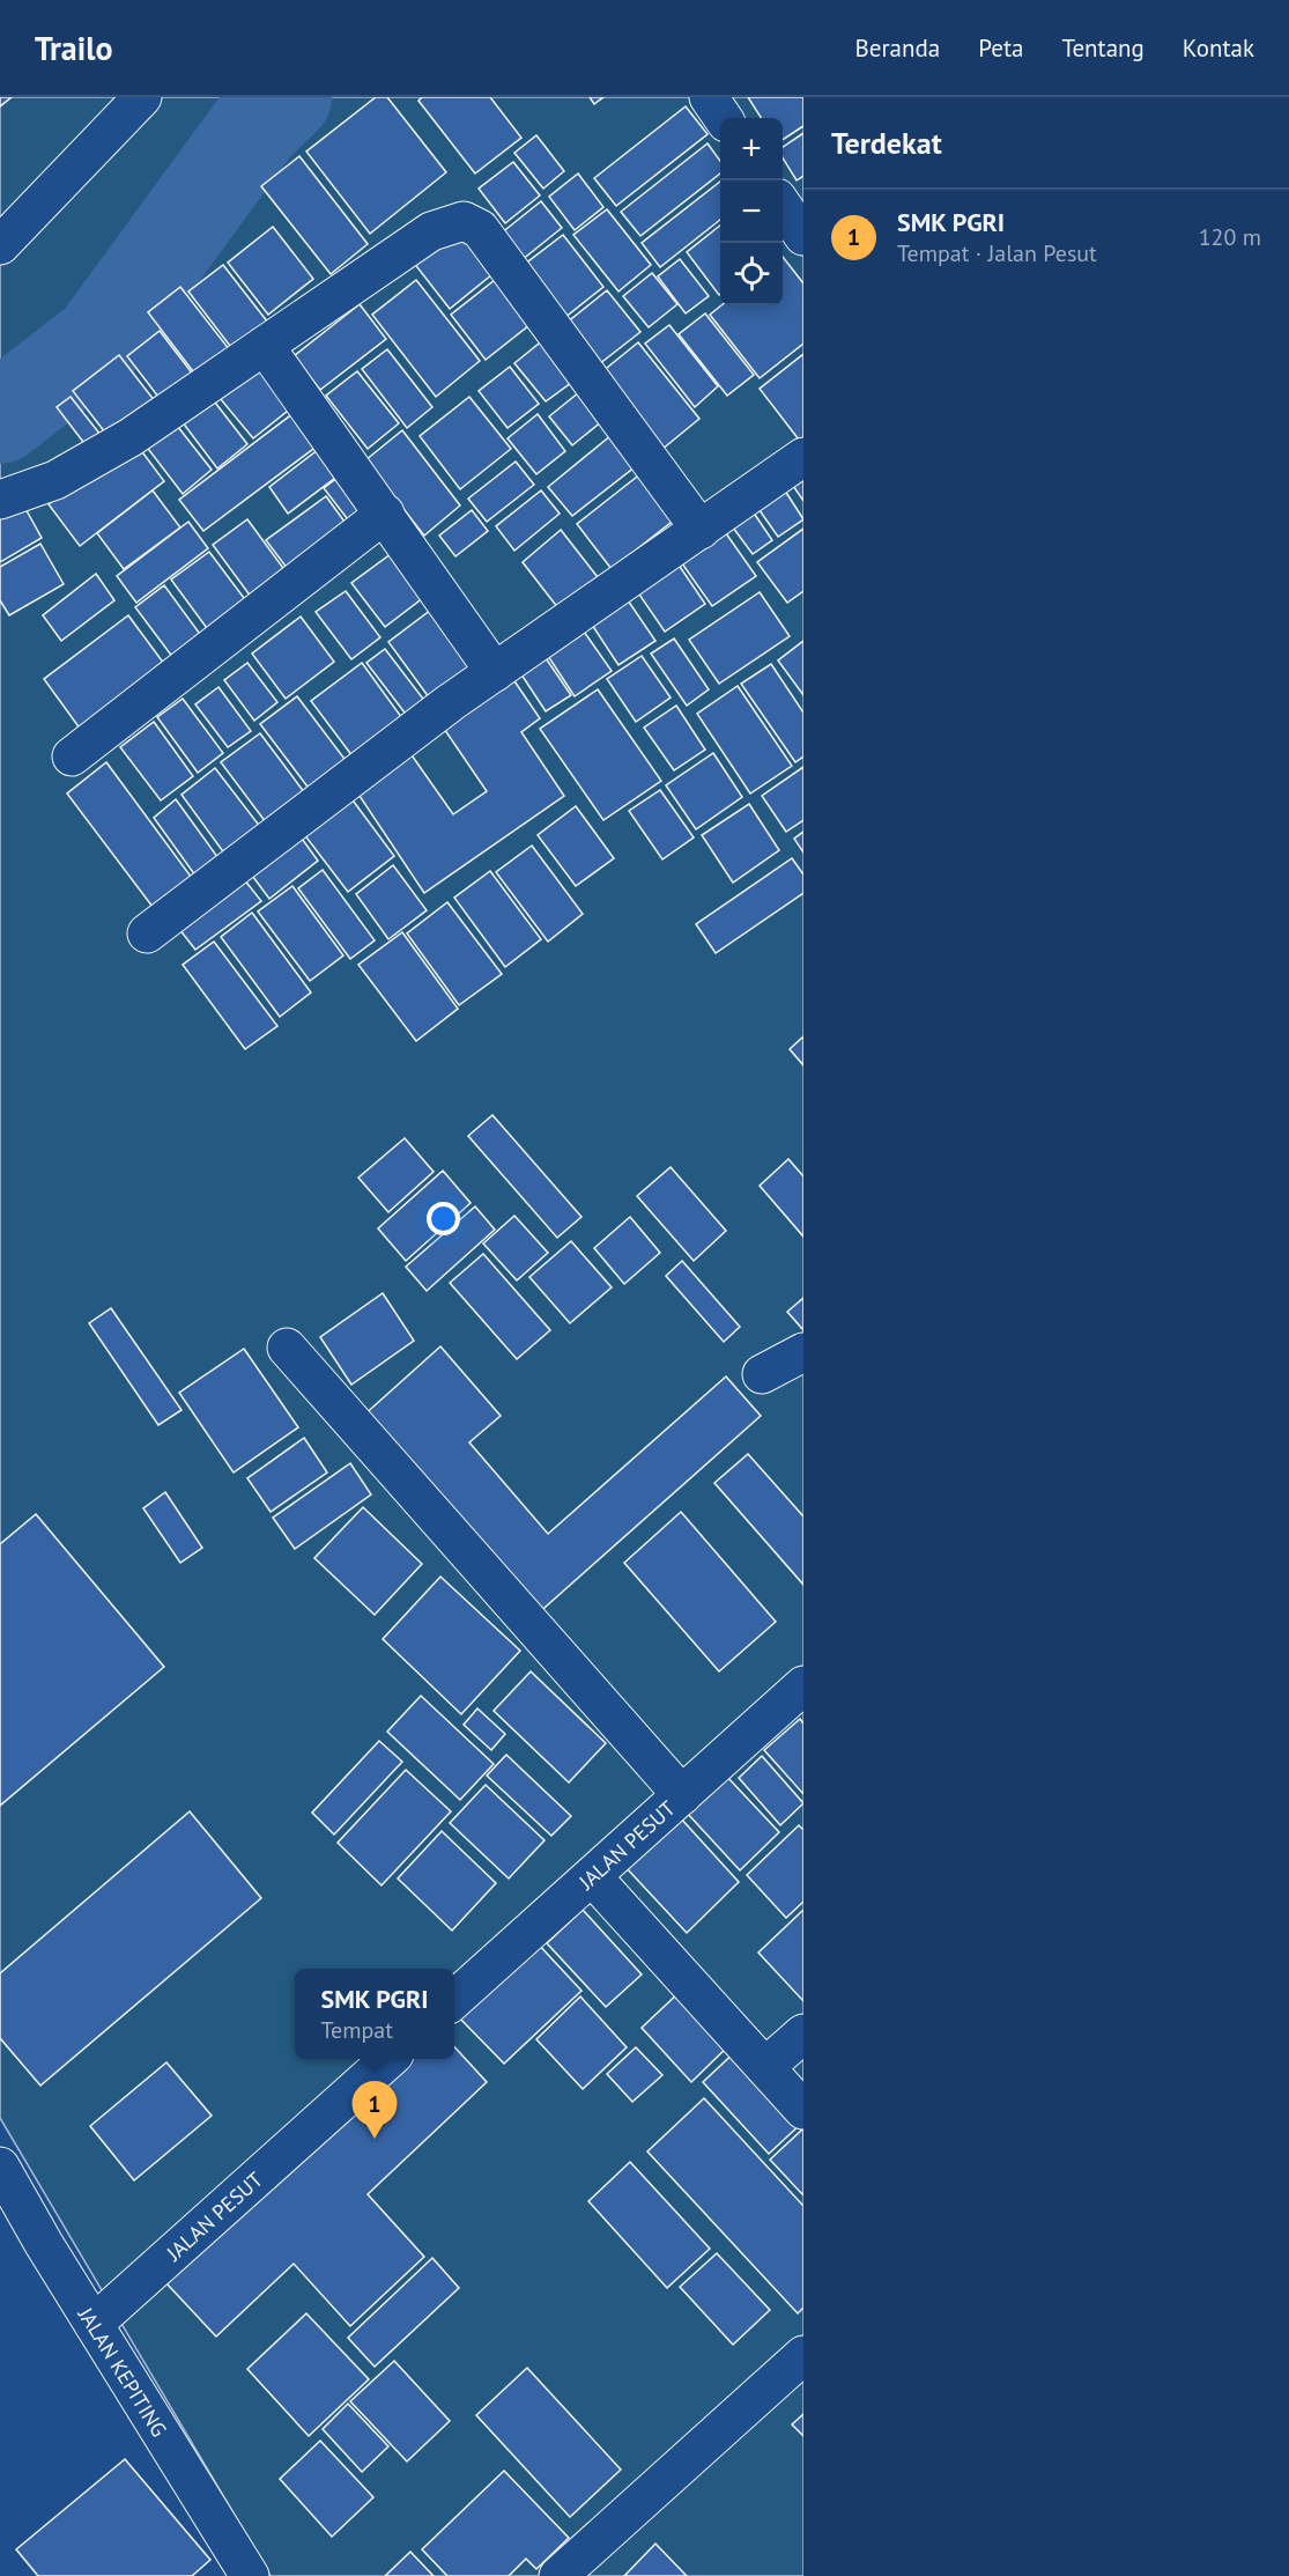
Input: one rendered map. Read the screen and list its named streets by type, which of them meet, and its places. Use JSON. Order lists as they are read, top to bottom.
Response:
{
  "streets": {
    "street": ["JALAN PESUT", "JALAN KEPITING"]
  },
  "crossings": [
    ["JALAN PESUT", "JALAN KEPITING"]
  ],
  "page": {
    "header": "Trailo",
    "nav": [
      "Beranda",
      "Peta",
      "Tentang",
      "Kontak"
    ],
    "heading": "Terdekat",
    "map_buttons": ["+", "−"],
    "list": [
      {
        "mark": "1",
        "name": "SMK PGRI",
        "note": "Tempat · Jalan Pesut",
        "value": "120 m"
      }
    ],
    "popup": ["SMK PGRI", "Tempat"],
    "pins": "1"
  }
}
